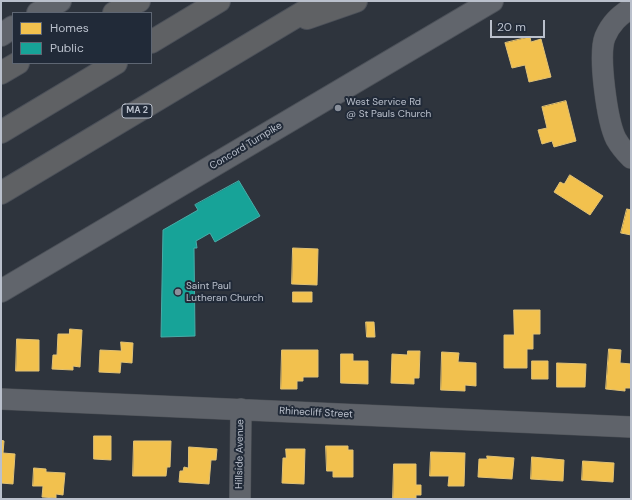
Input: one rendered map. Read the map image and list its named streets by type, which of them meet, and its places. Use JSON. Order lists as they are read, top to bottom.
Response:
{
  "streets": {
    "highway": ["MA 2"],
    "main road": ["Concord Turnpike"],
    "street": ["Rhinecliff Street", "Hillside Avenue"]
  },
  "crossings": [
    ["Rhinecliff Street", "Hillside Avenue"]
  ],
  "places": ["West Service Rd @ St Pauls Church", "Saint Paul Lutheran Church"],
  "legend": ["Homes", "Public"],
  "scale_bar": "20 m"
}
